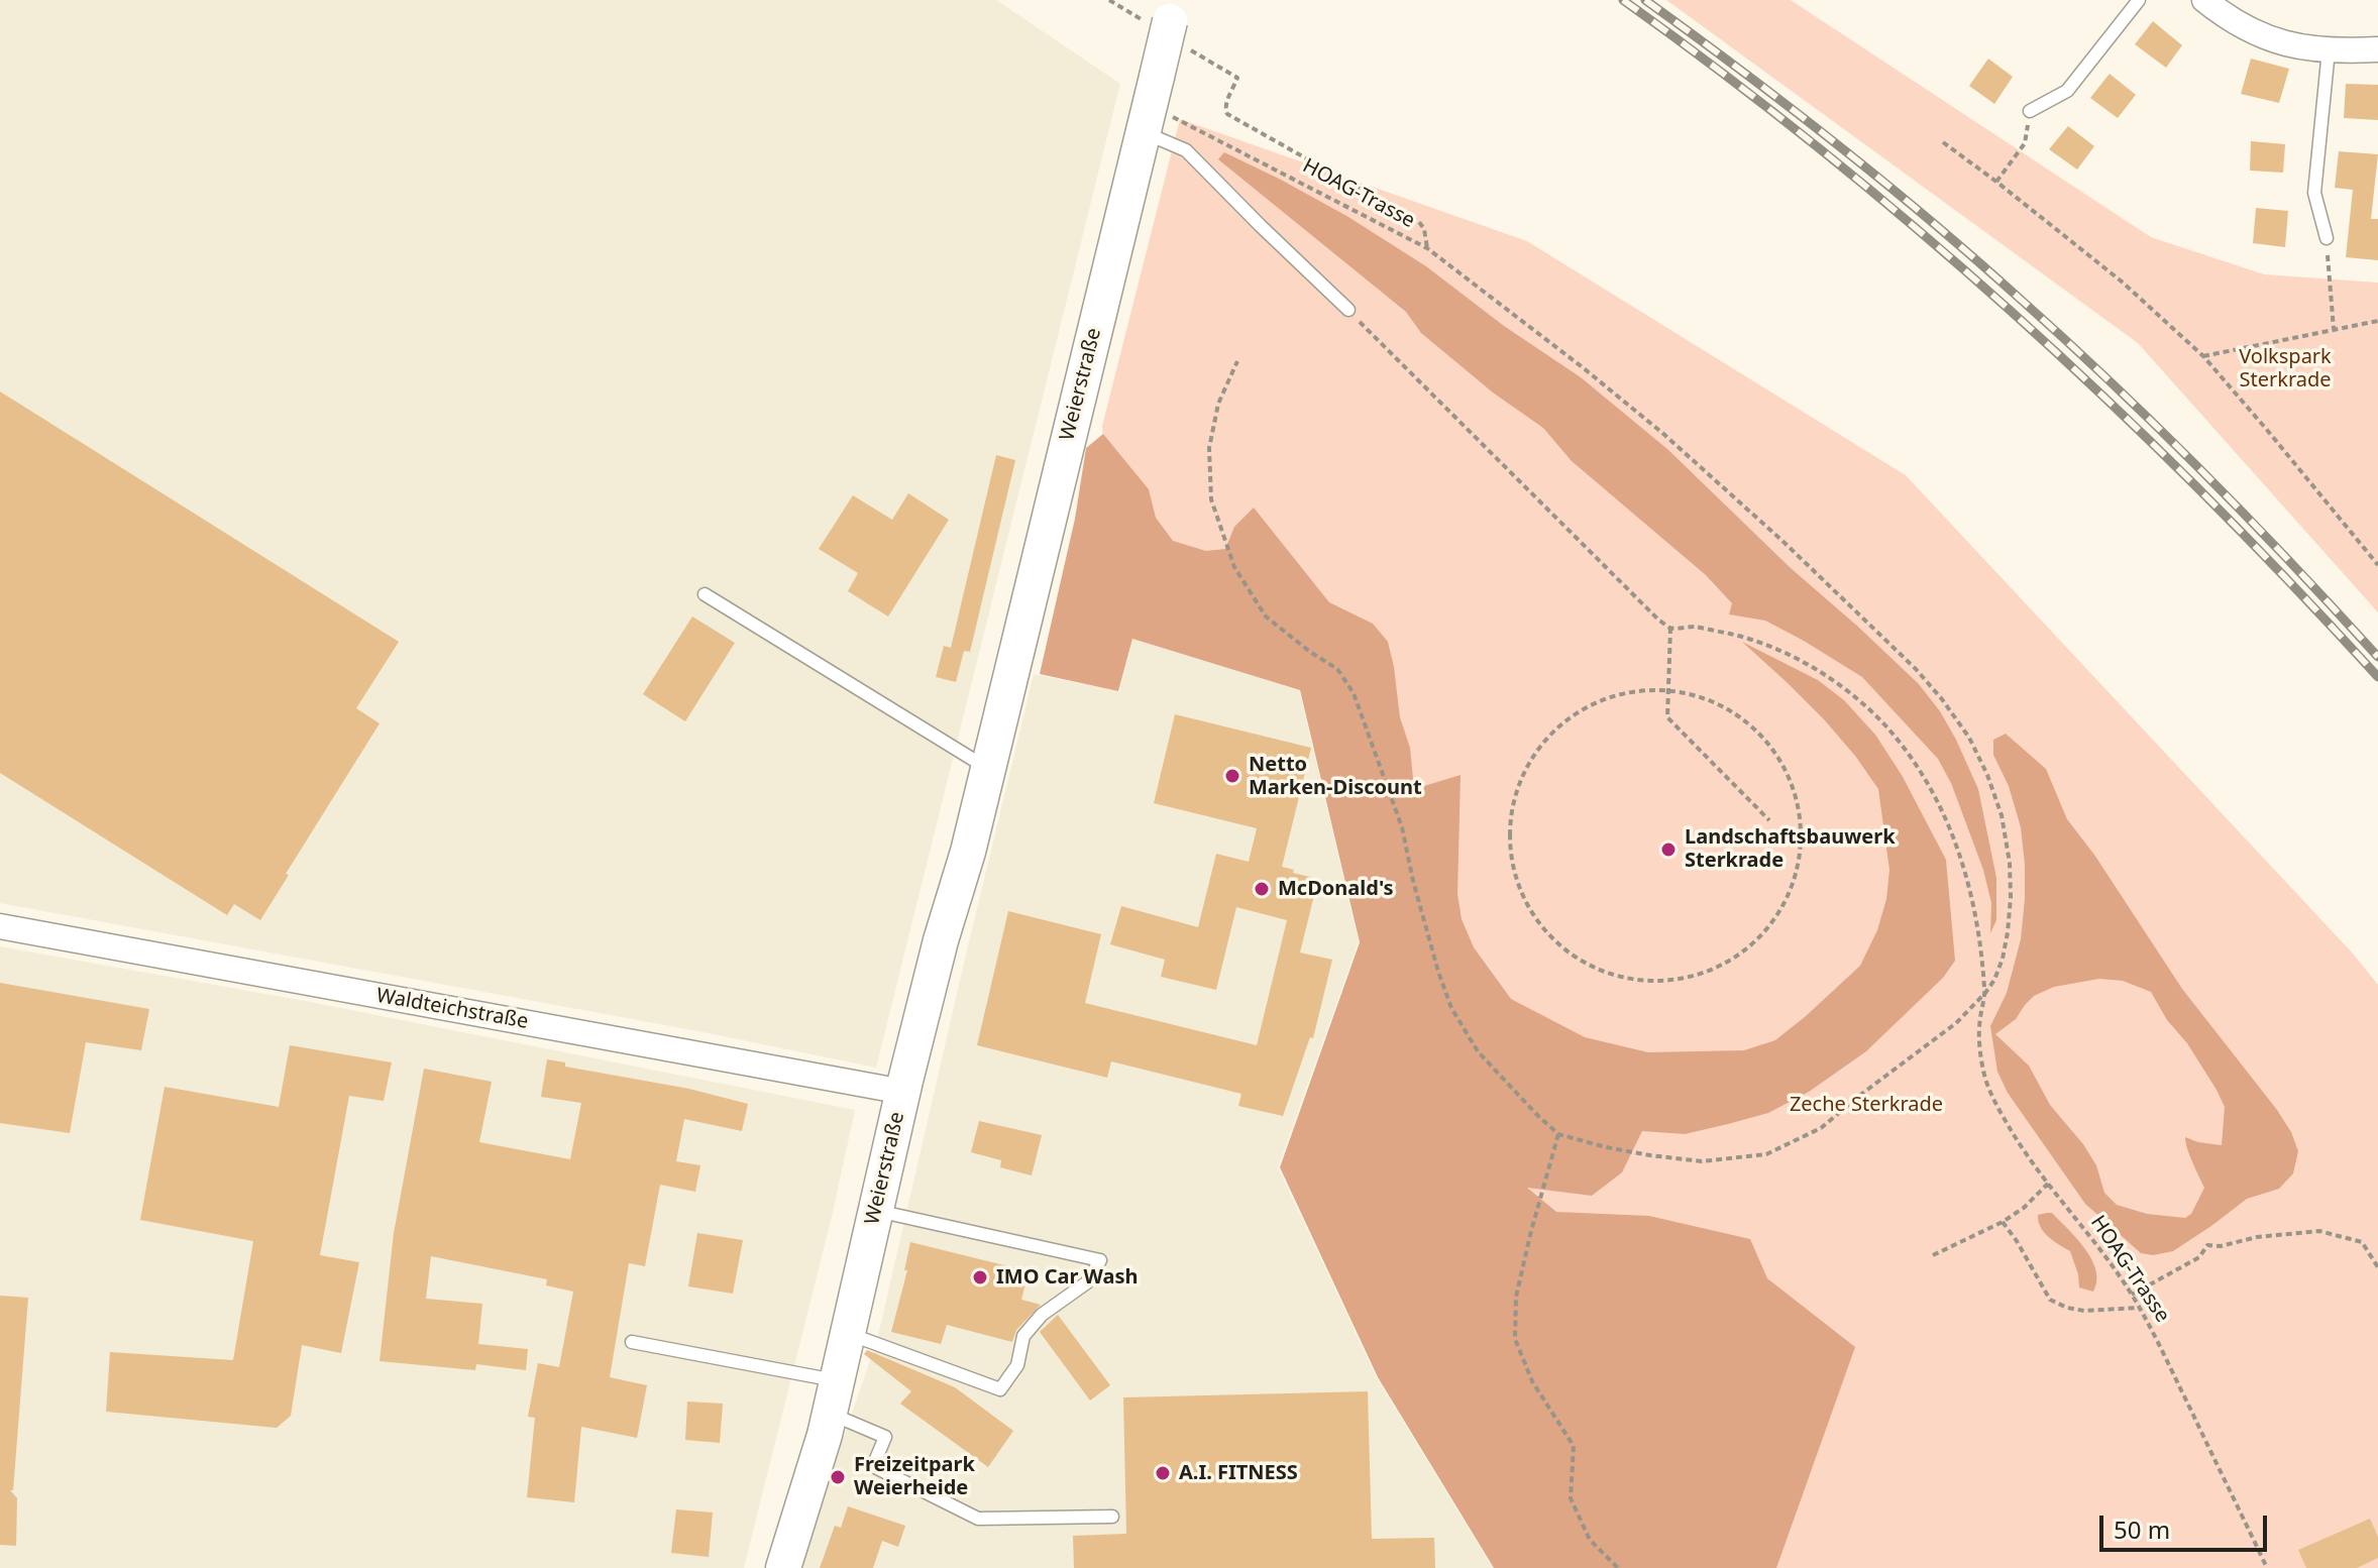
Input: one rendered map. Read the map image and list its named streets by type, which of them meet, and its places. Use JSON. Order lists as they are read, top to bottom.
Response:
{
  "streets": {
    "main road": ["Weierstraße"],
    "street": ["Waldteichstraße"],
    "path": ["HOAG-Trasse"]
  },
  "crossings": [
    ["HOAG-Trasse", "Weierstraße"],
    ["Weierstraße", "Waldteichstraße"]
  ],
  "parks": ["Volkspark Sterkrade", "Zeche Sterkrade"],
  "places": [
    "Netto Marken-Discount",
    "Landschaftsbauwerk Sterkrade",
    "McDonald's",
    "IMO Car Wash",
    "A.I. FITNESS",
    "Freizeitpark Weierheide"
  ],
  "scale_bar": "50 m"
}
